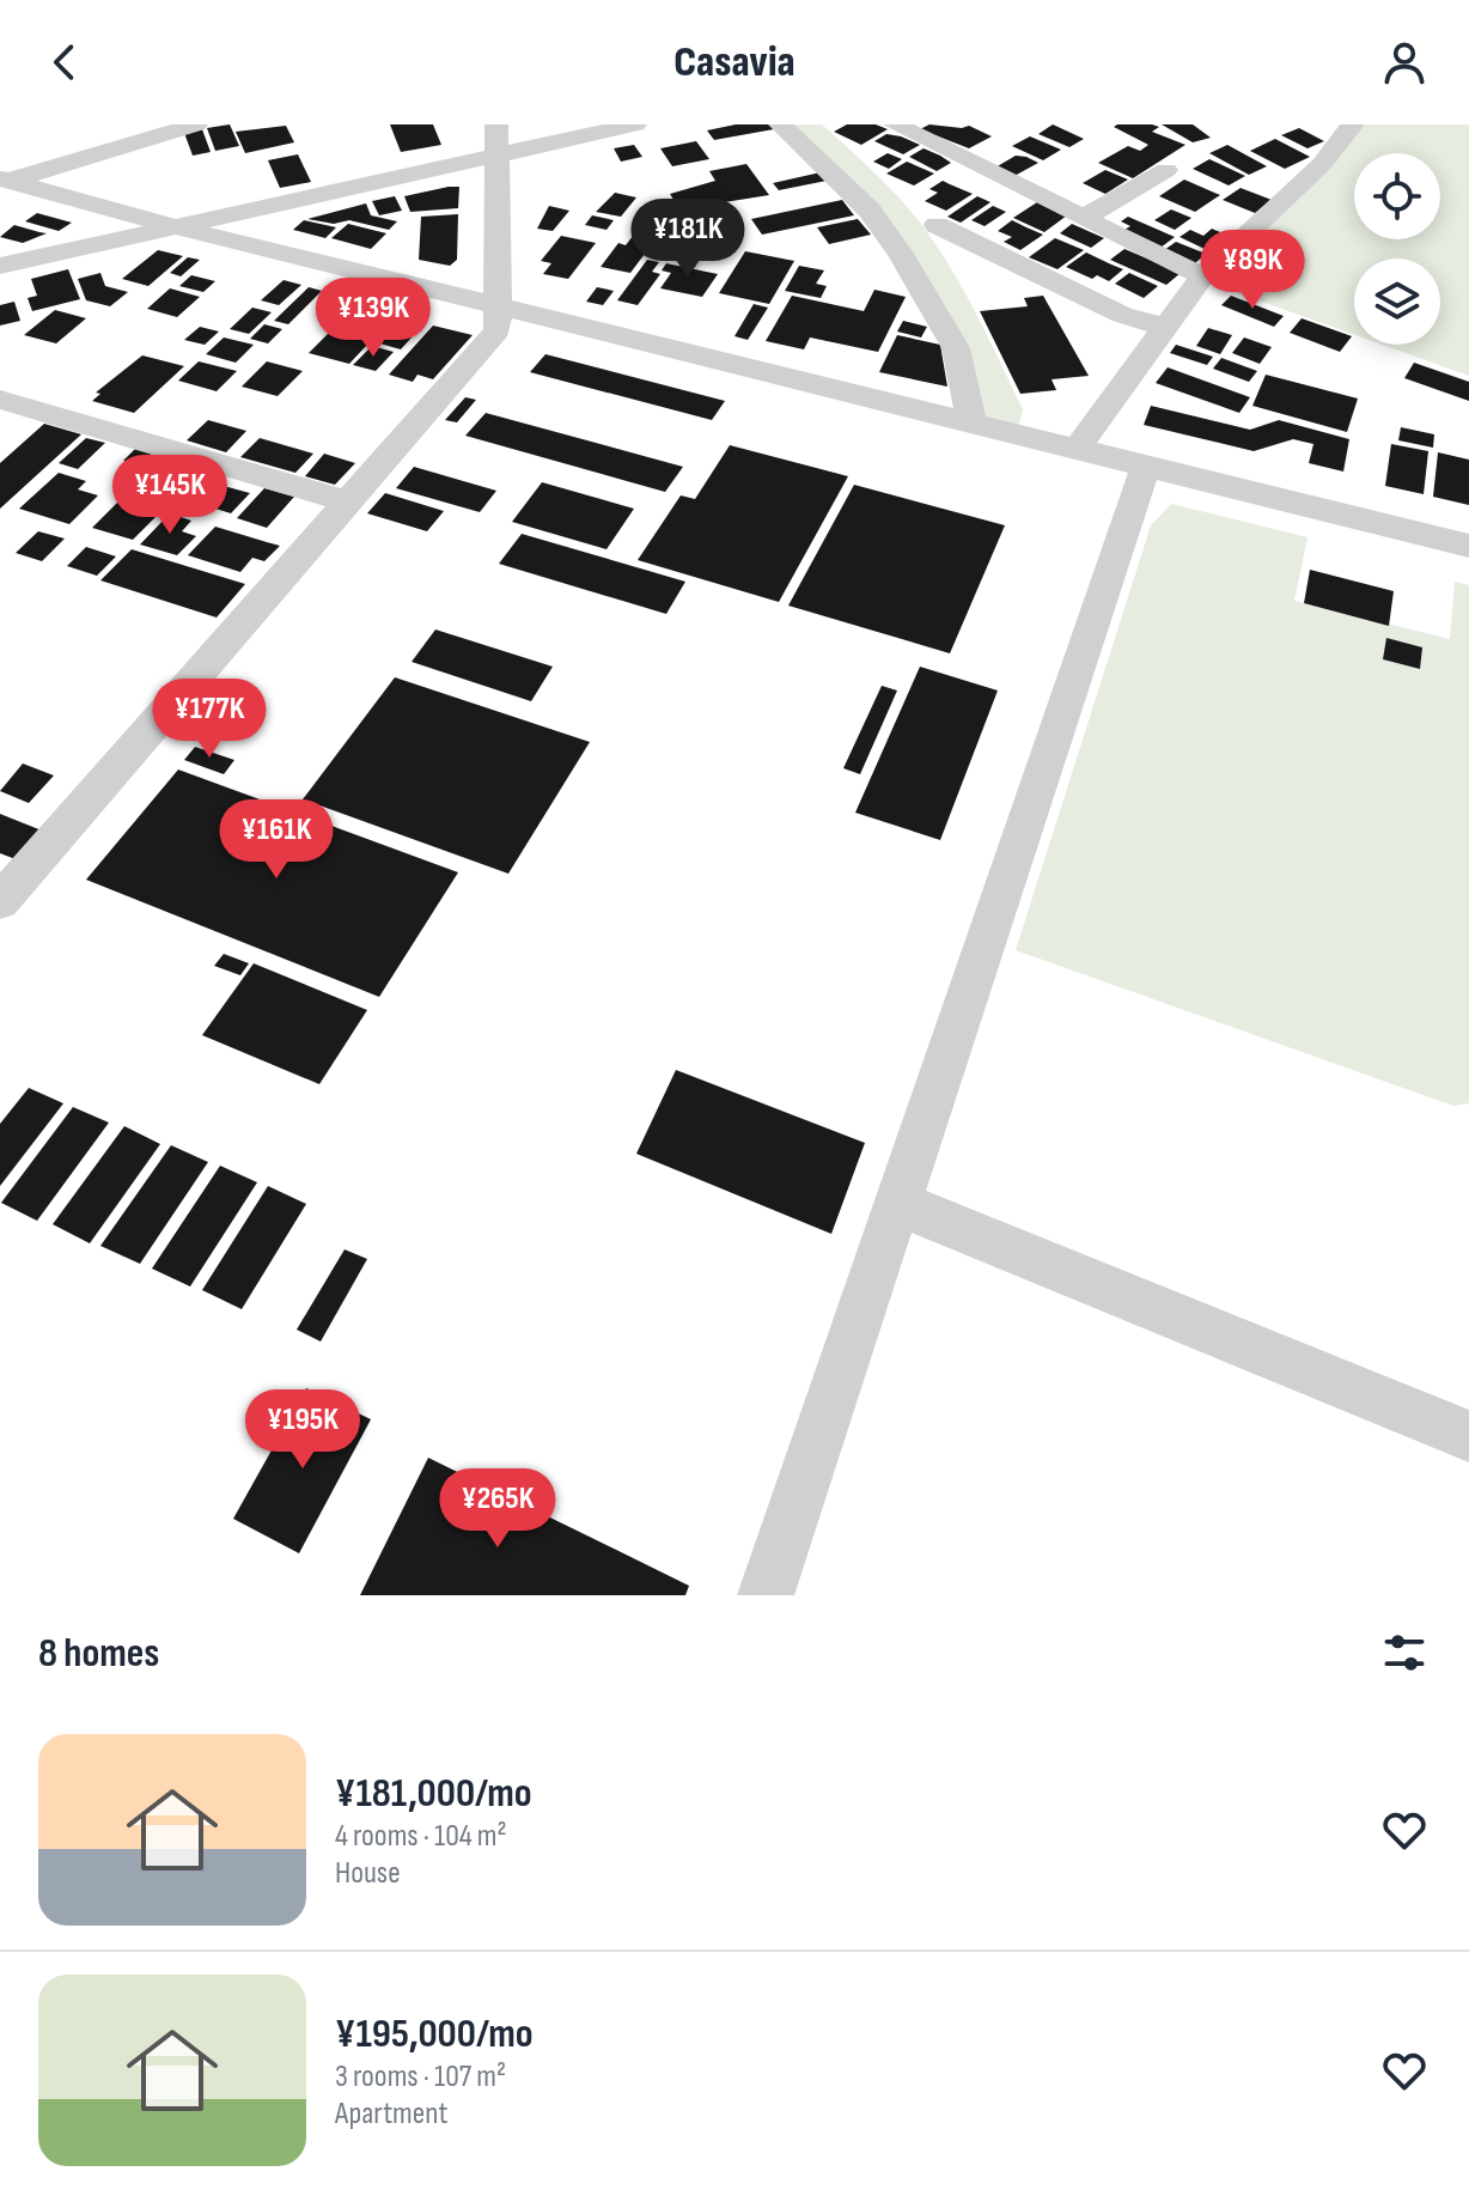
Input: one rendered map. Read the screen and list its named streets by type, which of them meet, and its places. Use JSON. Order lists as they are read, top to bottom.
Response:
{
  "page": {
    "header": "Casavia",
    "price": [
      "¥181K",
      "¥89K",
      "¥139K",
      "¥145K",
      "¥177K",
      "¥161K",
      "¥195K",
      "¥265K"
    ],
    "heading": "8 homes",
    "list": [
      {
        "name": "¥181,000/mo",
        "note": "4 rooms · 104 m² · House"
      },
      {
        "name": "¥195,000/mo",
        "note": "3 rooms · 107 m² · Apartment"
      }
    ]
  }
}
